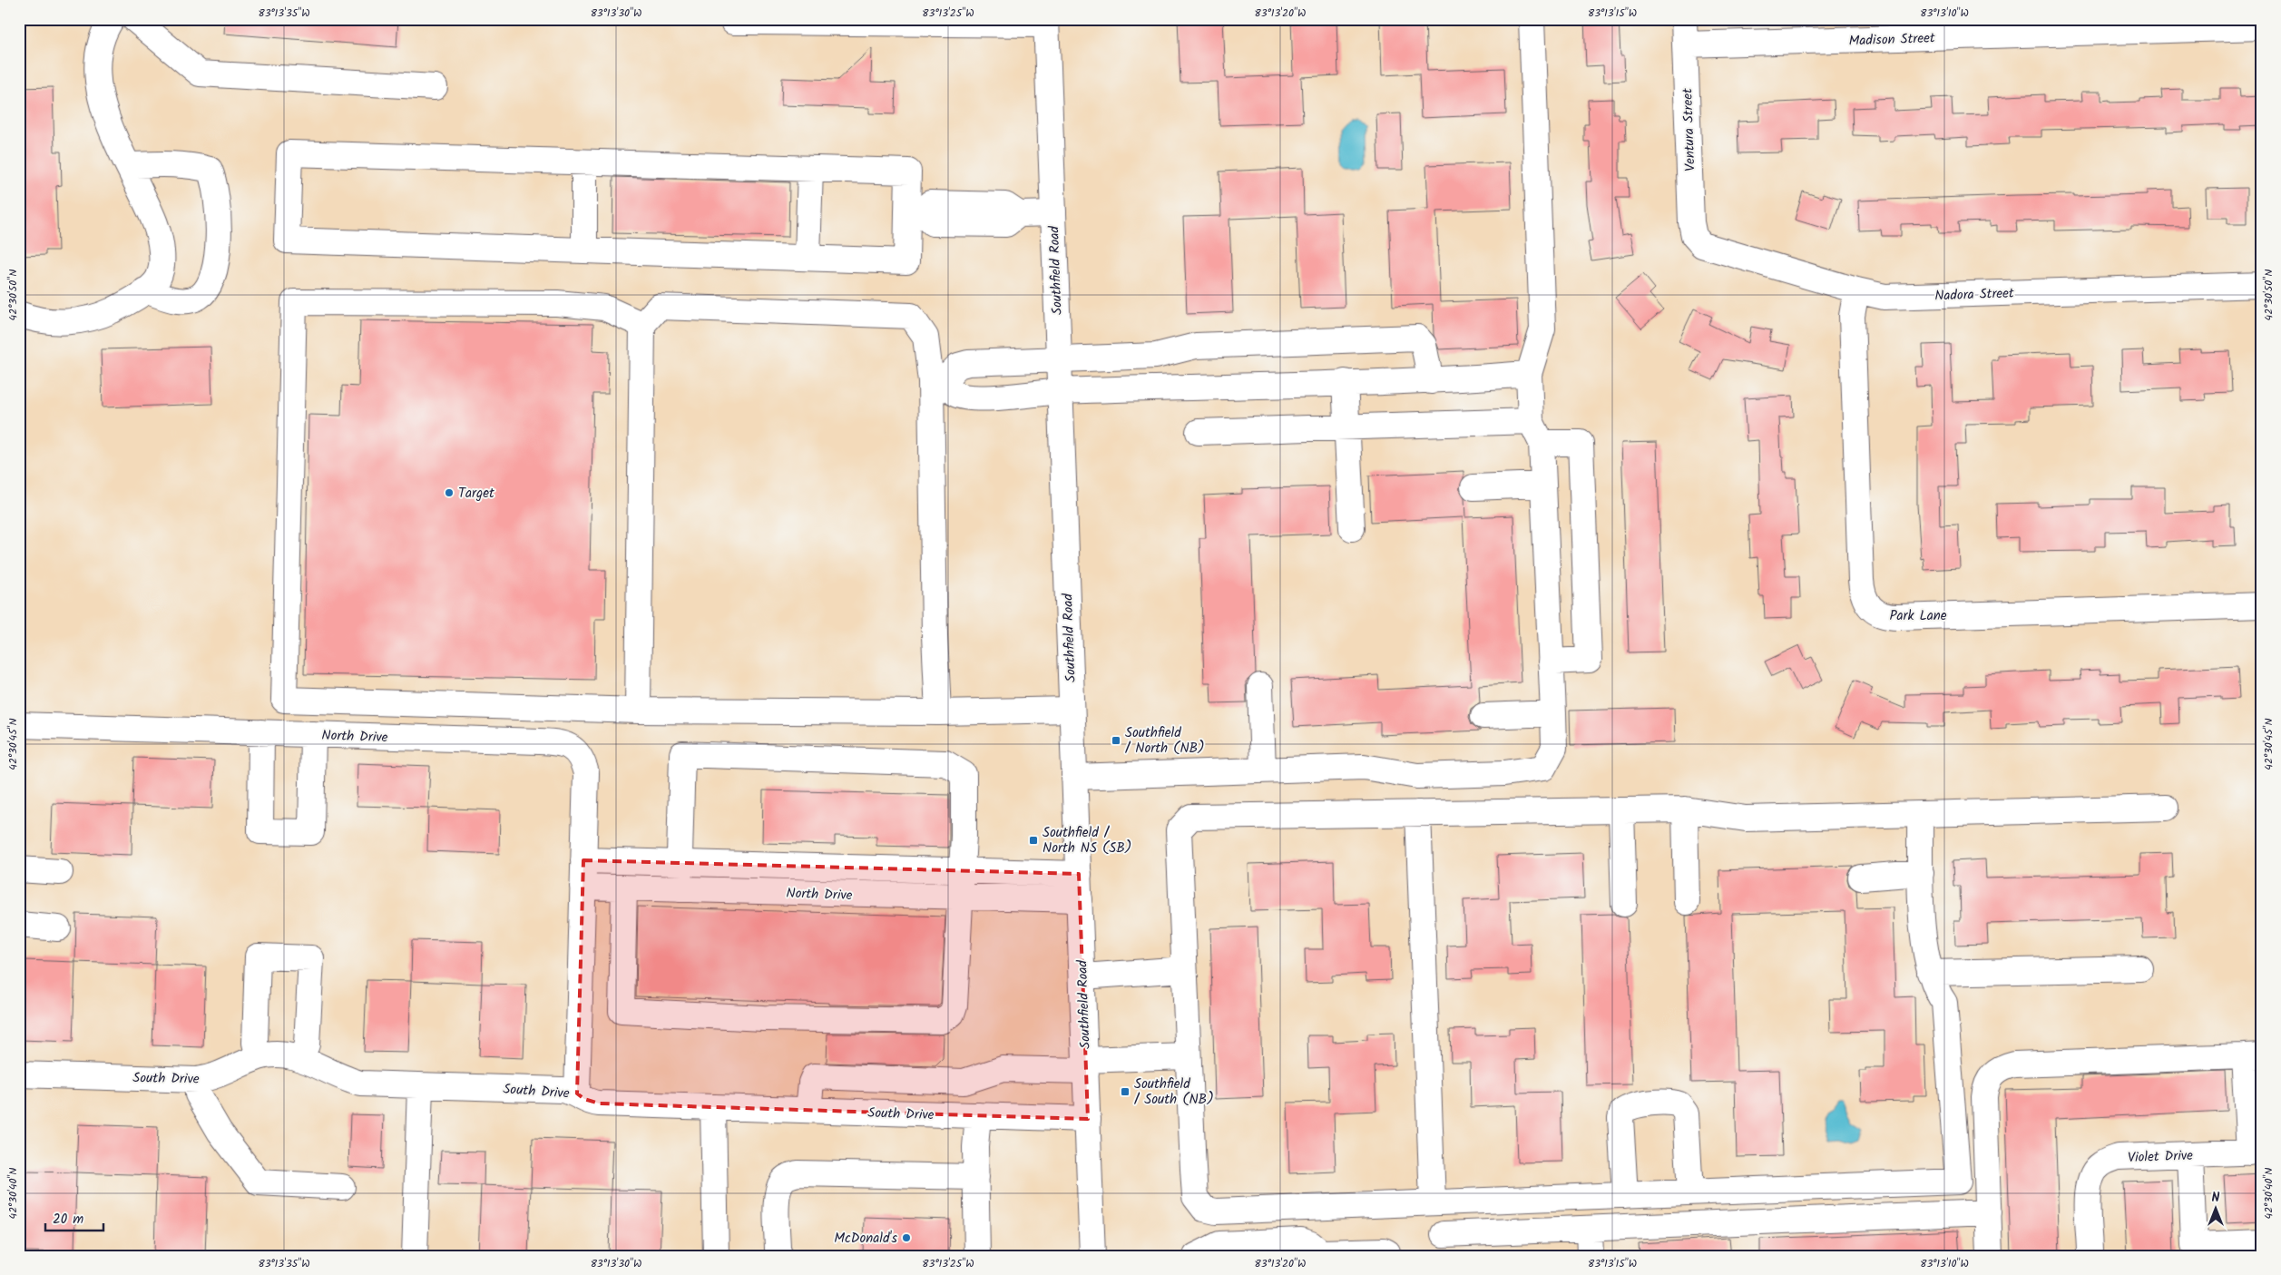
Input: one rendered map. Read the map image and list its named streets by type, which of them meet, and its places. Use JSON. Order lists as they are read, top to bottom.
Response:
{
  "streets": {
    "street": [
      "Madison Street",
      "Ventura Street",
      "Southfield Road",
      "Nadora Street",
      "Park Lane",
      "North Drive",
      "South Drive",
      "Violet Drive"
    ]
  },
  "crossings": [
    ["Madison Street", "Ventura Street"],
    ["Ventura Street", "Nadora Street"],
    ["Southfield Road", "North Drive"],
    ["Southfield Road", "South Drive"],
    ["Nadora Street", "Park Lane"],
    ["North Drive", "South Drive"]
  ],
  "places": {
    "other": ["Target", "McDonald's"],
    "transit": ["Southfield / North (NB)", "Southfield / North NS (SB)", "Southfield / South (NB)"]
  },
  "scale_bar": "20 m",
  "north": "top",
  "coordinates": [
    "83°13'35\"W",
    "83°13'30\"W",
    "83°13'25\"W",
    "83°13'20\"W",
    "83°13'15\"W",
    "83°13'10\"W",
    "42°30'50\"N",
    "42°30'45\"N",
    "42°30'40\"N"
  ]
}
